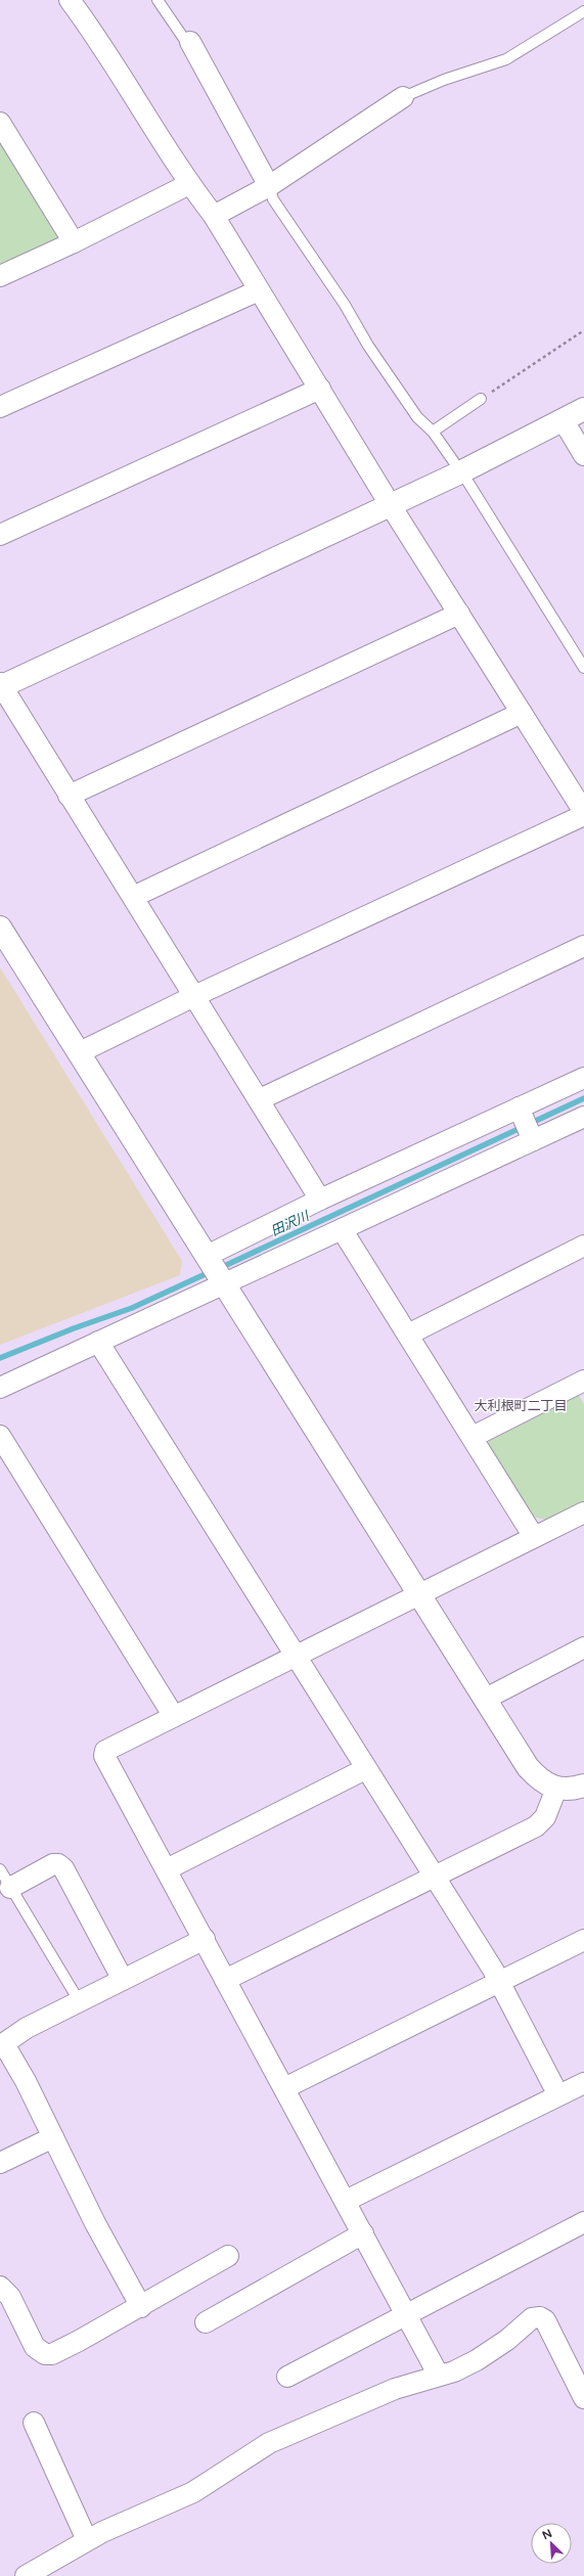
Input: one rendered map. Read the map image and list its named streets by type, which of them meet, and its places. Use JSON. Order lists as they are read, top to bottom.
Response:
{
  "districts": ["大利根町二丁目"],
  "water": ["田沢川"],
  "north": "top left"
}
